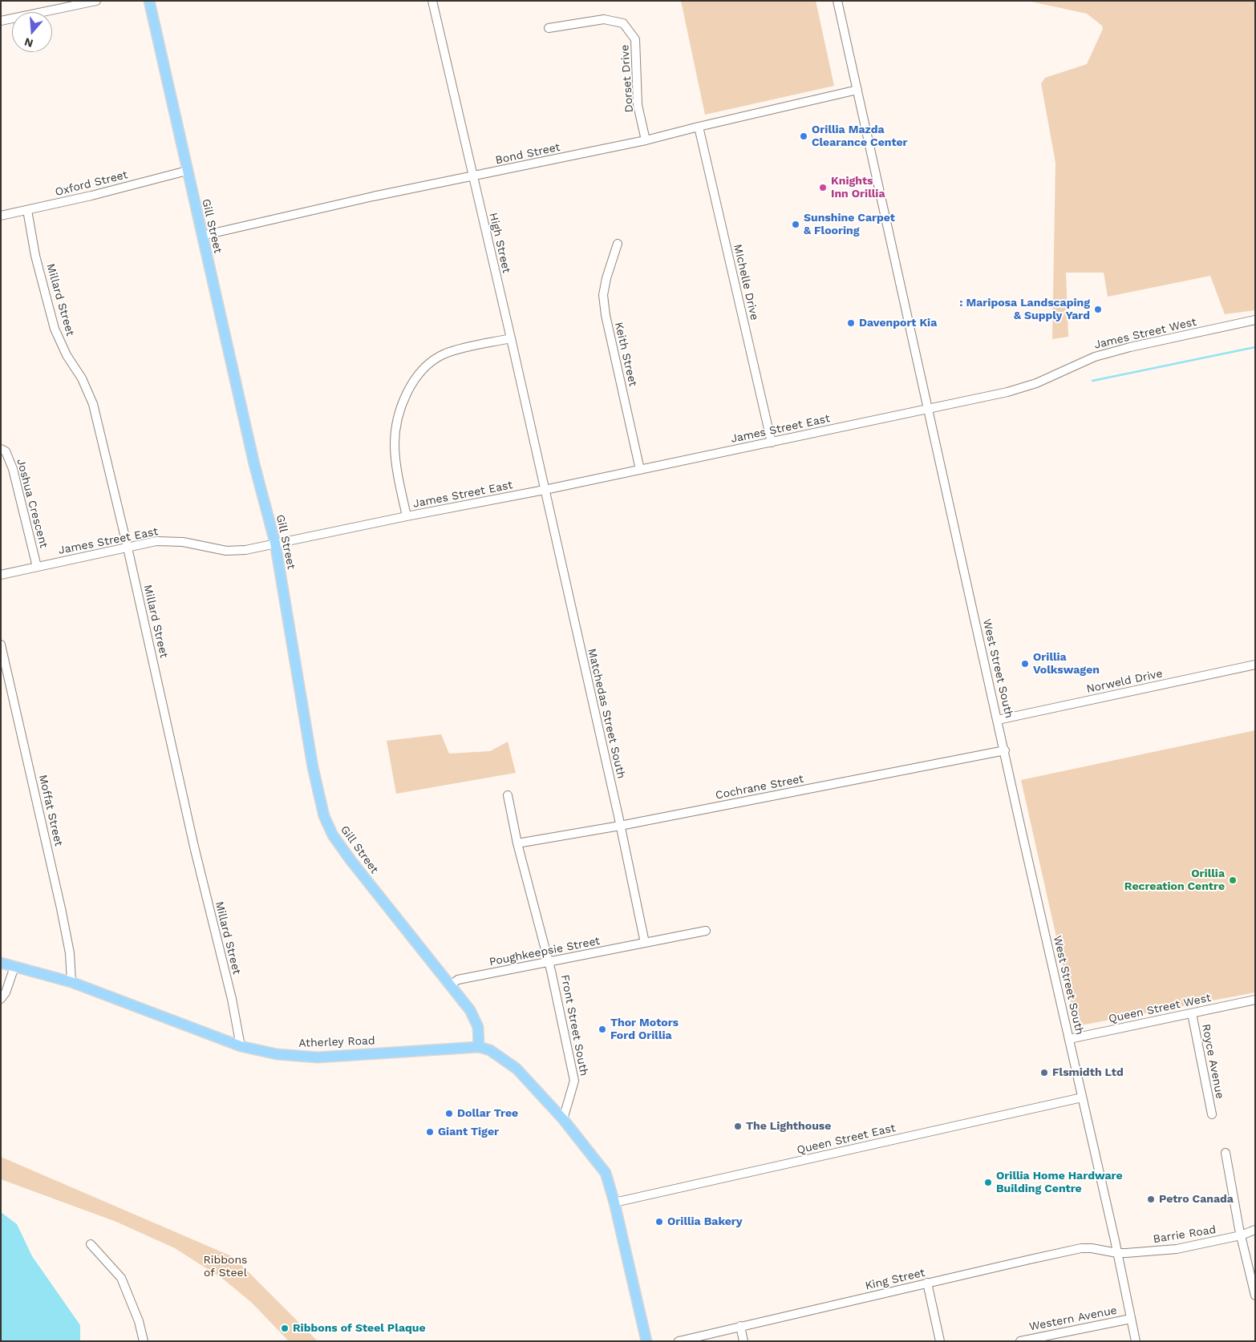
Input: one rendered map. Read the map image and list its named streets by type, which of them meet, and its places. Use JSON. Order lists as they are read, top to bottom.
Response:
{
  "streets": {
    "main road": ["Gill Street", "Atherley Road"],
    "street": [
      "Dorset Drive",
      "Bond Street",
      "Oxford Street",
      "High Street",
      "MIchelle Drive",
      "Millard Street",
      "James Street West",
      "Keith Street",
      "James Street East",
      "Joshua Crescent",
      "West Street South",
      "Norweld Drive",
      "Matchedas Street South",
      "Cochrane Street",
      "Moffat Street",
      "Poughkeepsie Street",
      "Queen Street West",
      "Front Street South",
      "Royce Avenue",
      "Queen Street East",
      "Barrie Road",
      "King Street",
      "Western Avenue"
    ]
  },
  "crossings": [
    ["Dorset Drive", "Bond Street"],
    ["Bond Street", "Gill Street"],
    ["Bond Street", "High Street"],
    ["Bond Street", "MIchelle Drive"],
    ["Bond Street", "West Street South"],
    ["Oxford Street", "Gill Street"],
    ["Oxford Street", "Millard Street"],
    ["Gill Street", "James Street East"],
    ["Gill Street", "Poughkeepsie Street"],
    ["Gill Street", "Atherley Road"],
    ["High Street", "James Street East"],
    ["High Street", "Matchedas Street South"],
    ["MIchelle Drive", "James Street East"],
    ["Millard Street", "James Street East"],
    ["Millard Street", "Atherley Road"],
    ["James Street West", "James Street East"],
    ["James Street West", "West Street South"],
    ["Keith Street", "James Street East"],
    ["James Street East", "Joshua Crescent"],
    ["James Street East", "West Street South"],
    ["James Street East", "Matchedas Street South"],
    ["West Street South", "Norweld Drive"],
    ["West Street South", "Cochrane Street"],
    ["West Street South", "Queen Street West"],
    ["West Street South", "Queen Street East"],
    ["West Street South", "Barrie Road"],
    ["West Street South", "King Street"],
    ["West Street South", "Western Avenue"],
    ["Matchedas Street South", "Cochrane Street"],
    ["Matchedas Street South", "Poughkeepsie Street"],
    ["Cochrane Street", "Front Street South"],
    ["Moffat Street", "Atherley Road"],
    ["Poughkeepsie Street", "Front Street South"],
    ["Queen Street West", "Royce Avenue"],
    ["Front Street South", "Atherley Road"],
    ["Barrie Road", "King Street"]
  ],
  "parks": ["Ribbons of Steel"],
  "places": [
    "Orillia Mazda Clearance Center",
    "Knights Inn Orillia",
    "Sunshine Carpet & Flooring",
    ": Mariposa Landscaping & Supply Yard",
    "Davenport Kia",
    "Orillia Volkswagen",
    "Orillia Recreation Centre",
    "Thor Motors Ford Orillia",
    "Flsmidth Ltd",
    "Dollar Tree",
    "The Lighthouse",
    "Giant Tiger",
    "Orillia Home Hardware Building Centre",
    "Petro Canada",
    "Orillia Bakery",
    "Ribbons of Steel Plaque"
  ],
  "north": "bottom"
}
